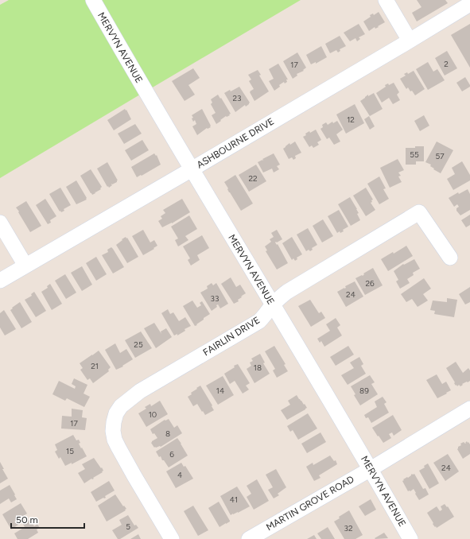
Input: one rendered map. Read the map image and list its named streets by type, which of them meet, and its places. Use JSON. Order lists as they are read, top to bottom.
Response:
{
  "streets": {
    "street": [
      "MERVYN AVENUE",
      "ASHBOURNE DRIVE",
      "FAIRLIN DRIVE",
      "MARTIN GROVE ROAD"
    ]
  },
  "crossings": [
    ["MERVYN AVENUE", "ASHBOURNE DRIVE"],
    ["MERVYN AVENUE", "FAIRLIN DRIVE"],
    ["MERVYN AVENUE", "MARTIN GROVE ROAD"]
  ],
  "house_numbers": [
    "2",
    "17",
    "23",
    "12",
    "55",
    "57",
    "22",
    "26",
    "24",
    "33",
    "25",
    "21",
    "18",
    "14",
    "89",
    "10",
    "17",
    "8",
    "15",
    "6",
    "24",
    "4",
    "41",
    "5",
    "32"
  ],
  "scale_bar": "50 m"
}
